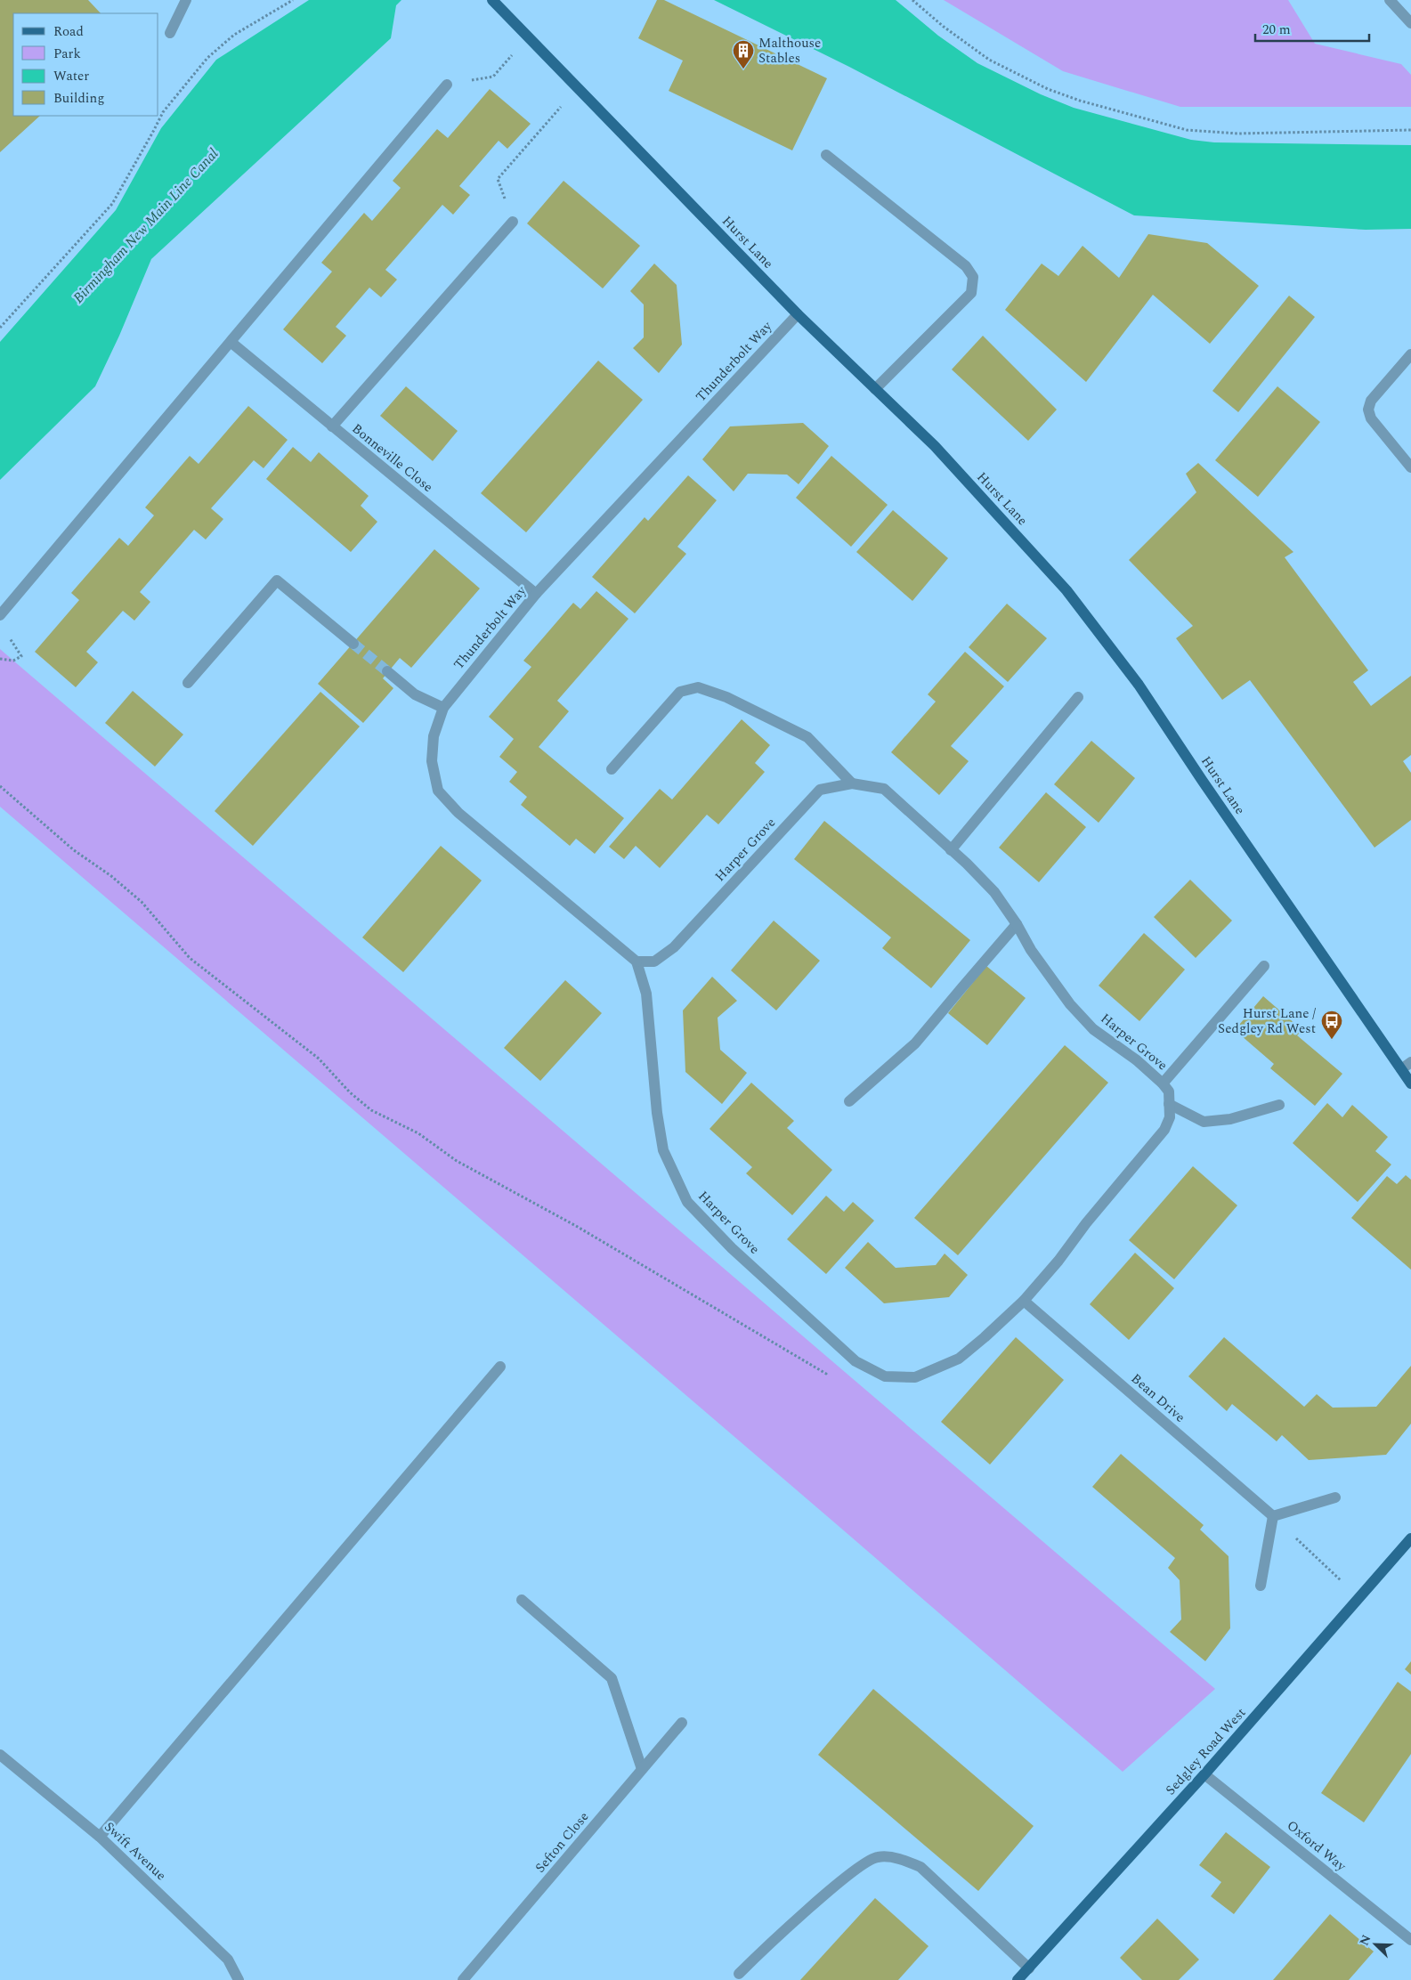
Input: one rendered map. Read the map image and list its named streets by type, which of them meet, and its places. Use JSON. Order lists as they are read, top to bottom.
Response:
{
  "streets": {
    "main road": ["Hurst Lane", "Sedgley Road West"],
    "street": [
      "Thunderbolt Way",
      "Bonneville Close",
      "Harper Grove",
      "Bean Drive",
      "Sefton Close",
      "Oxford Way",
      "Swift Avenue"
    ]
  },
  "crossings": [
    ["Hurst Lane", "Thunderbolt Way"],
    ["Thunderbolt Way", "Bonneville Close"],
    ["Thunderbolt Way", "Harper Grove"],
    ["Harper Grove", "Bean Drive"],
    ["Sedgley Road West", "Oxford Way"]
  ],
  "water": ["Birmingham New Main Line Canal"],
  "places": {
    "building": ["Malthouse Stables"],
    "bus stop": ["Hurst Lane / Sedgley Rd West"]
  },
  "legend": [
    "Road",
    "Park",
    "Water",
    "Building"
  ],
  "scale_bar": "20 m",
  "north": "top left"
}
